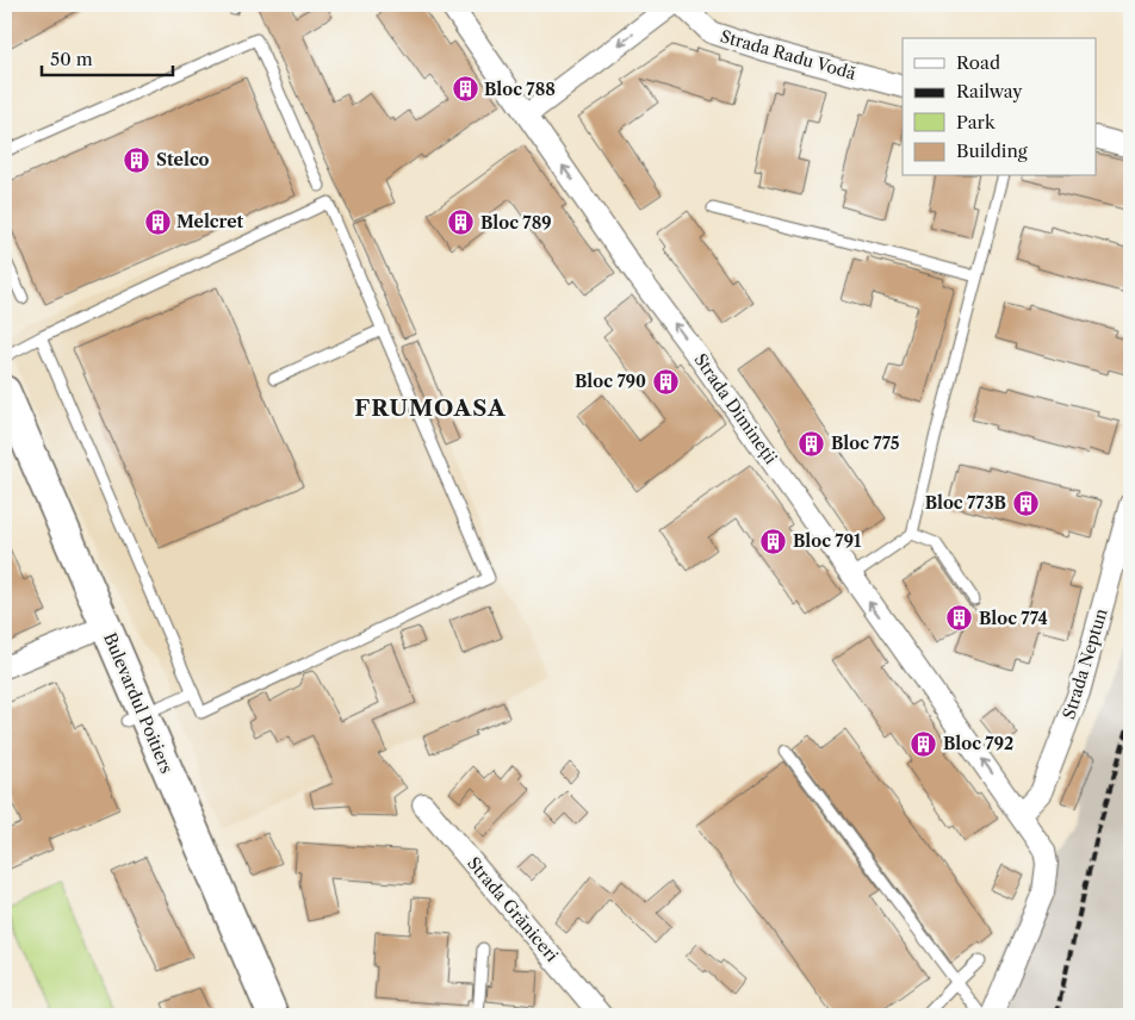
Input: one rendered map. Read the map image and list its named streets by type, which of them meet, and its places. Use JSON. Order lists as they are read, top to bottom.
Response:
{
  "streets": {
    "main road": ["Bulevardul Poitiers"],
    "street": [
      "Strada Radu Vodă",
      "Strada Dimineții",
      "Strada Neptun",
      "Strada Grăniceri"
    ]
  },
  "crossings": [
    ["Strada Dimineții", "Strada Neptun"]
  ],
  "one_way": ["Strada Dimineții"],
  "districts": ["FRUMOASA"],
  "places": {
    "building": [
      "Bloc 788",
      "Stelco",
      "Melcret",
      "Bloc 789",
      "Bloc 790",
      "Bloc 775",
      "Bloc 773B",
      "Bloc 791",
      "Bloc 774",
      "Bloc 792"
    ]
  },
  "legend": [
    "Road",
    "Railway",
    "Park",
    "Building"
  ],
  "scale_bar": "50 m"
}
